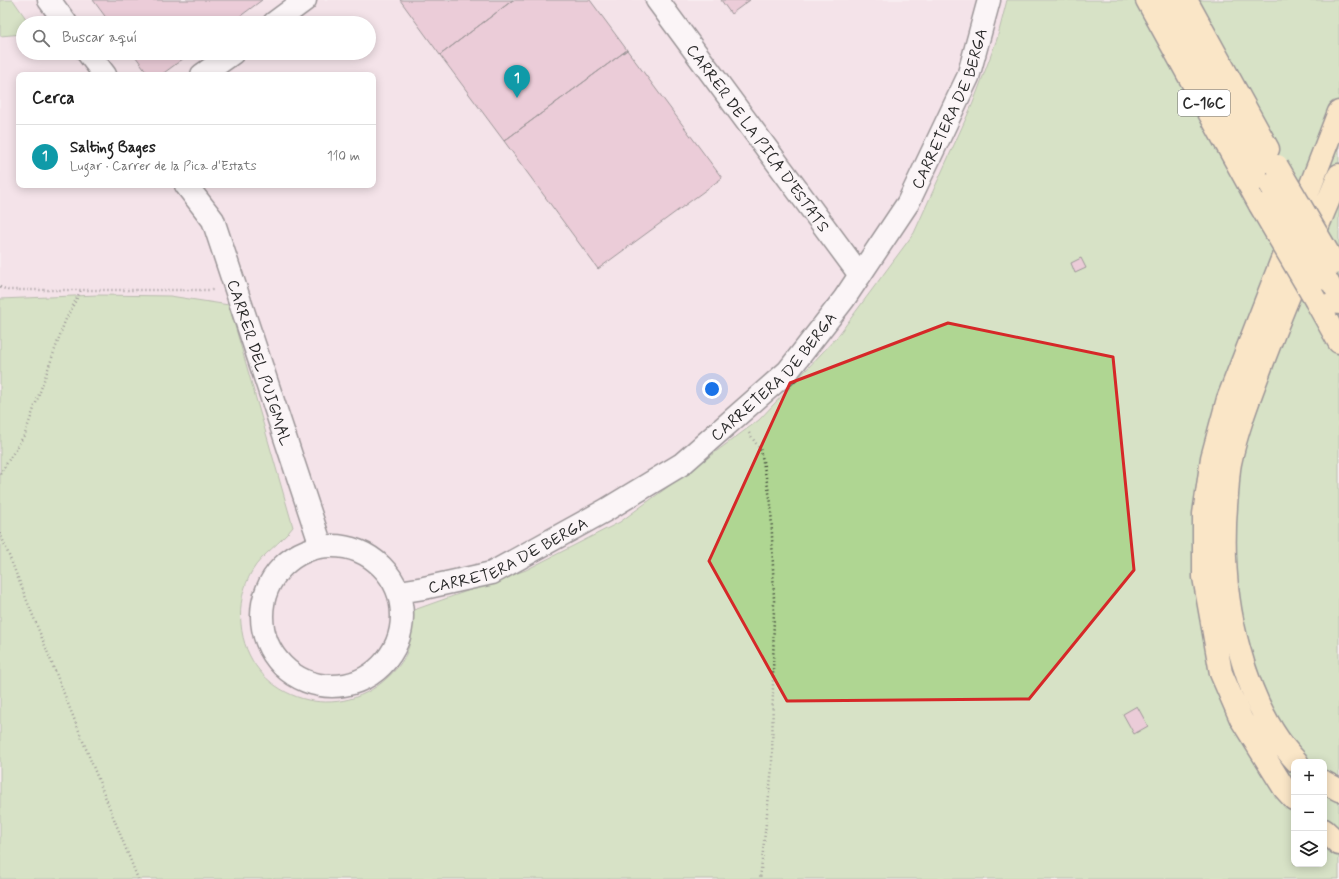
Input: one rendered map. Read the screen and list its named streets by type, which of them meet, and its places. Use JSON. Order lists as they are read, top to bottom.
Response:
{
  "streets": {
    "main road": ["C-16C"],
    "street": ["CARRETERA DE BERGA", "CARRER DE LA PICA D'ESTATS", "CARRER DEL PUIGMAL"]
  },
  "crossings": [
    ["CARRETERA DE BERGA", "CARRER DE LA PICA D'ESTATS"],
    ["CARRETERA DE BERGA", "CARRER DEL PUIGMAL"]
  ],
  "page": {
    "search": "Buscar aquí",
    "pins": "1",
    "heading": "Cerca",
    "list": [
      {
        "mark": "1",
        "name": "Salting Bages",
        "note": "Lugar · Carrer de la Pica d'Estats",
        "value": "110 m"
      }
    ],
    "map_buttons": ["+", "−"]
  }
}
